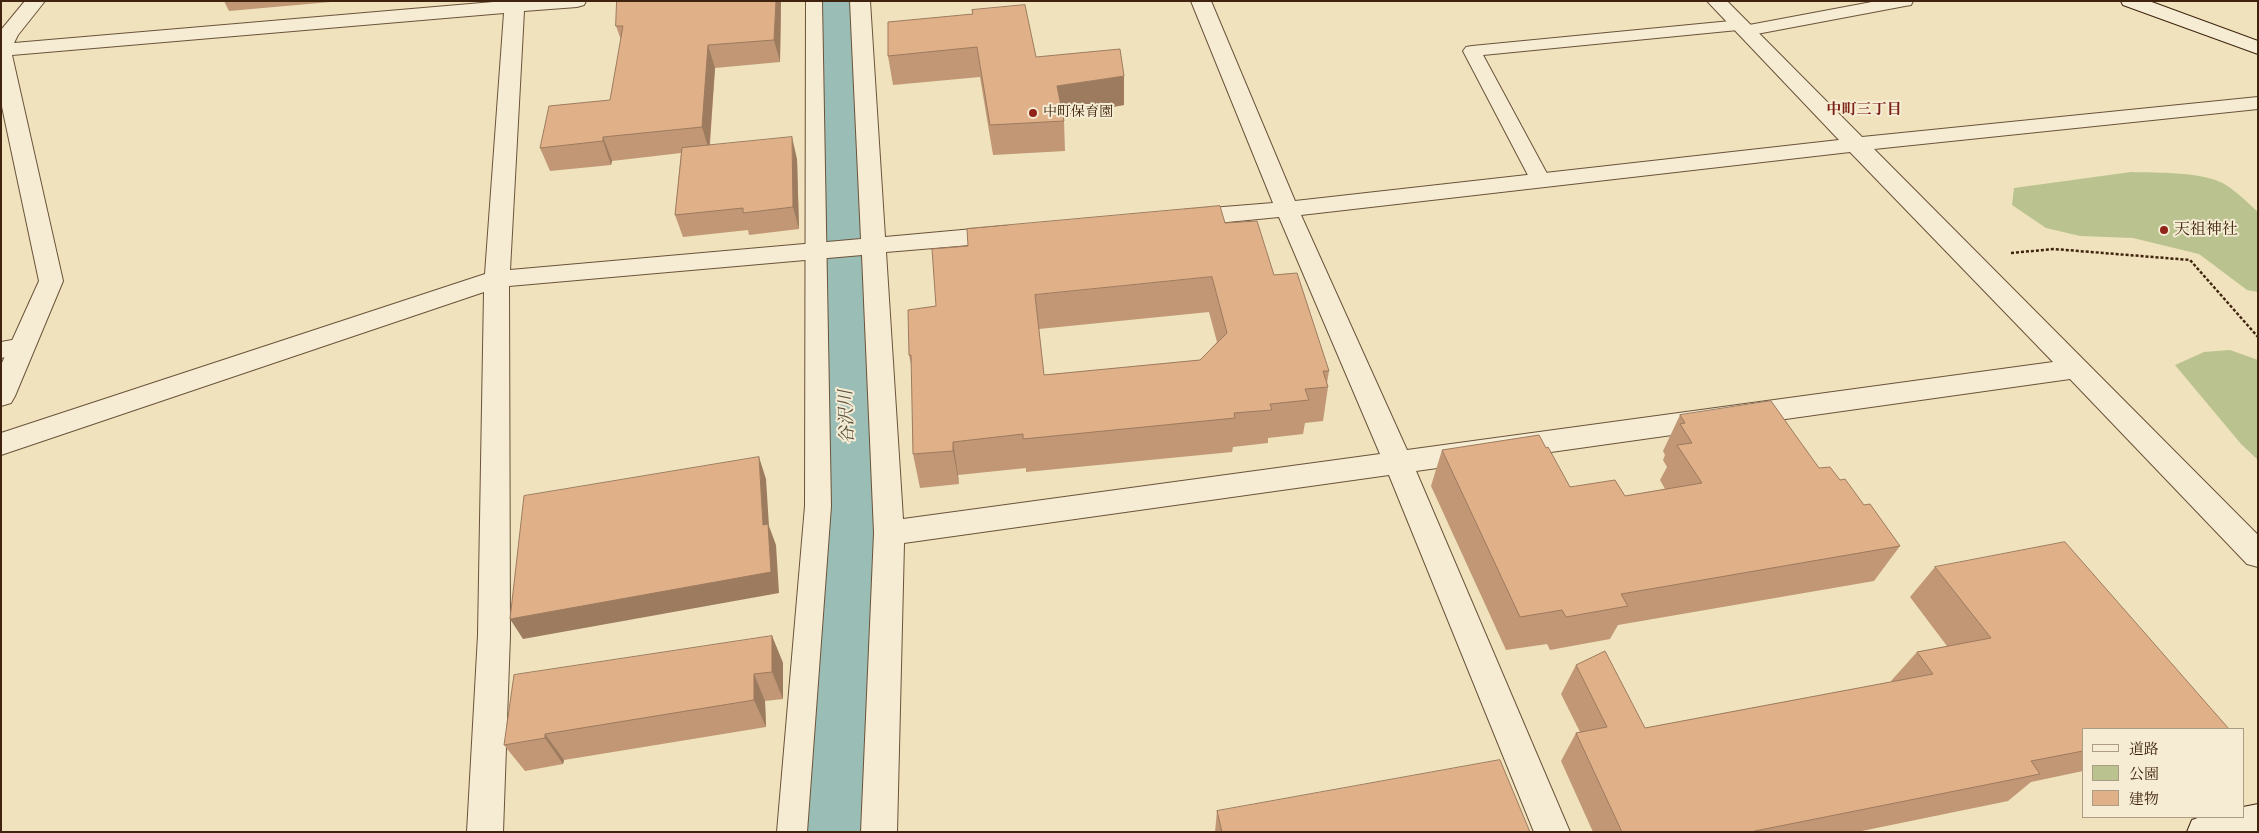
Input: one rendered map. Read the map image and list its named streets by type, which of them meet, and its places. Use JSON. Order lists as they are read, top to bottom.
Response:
{
  "districts": ["中町三丁目"],
  "water": ["谷沢川"],
  "places": ["中町保育園", "天祖神社"],
  "legend": ["道路", "公園", "建物"]
}
